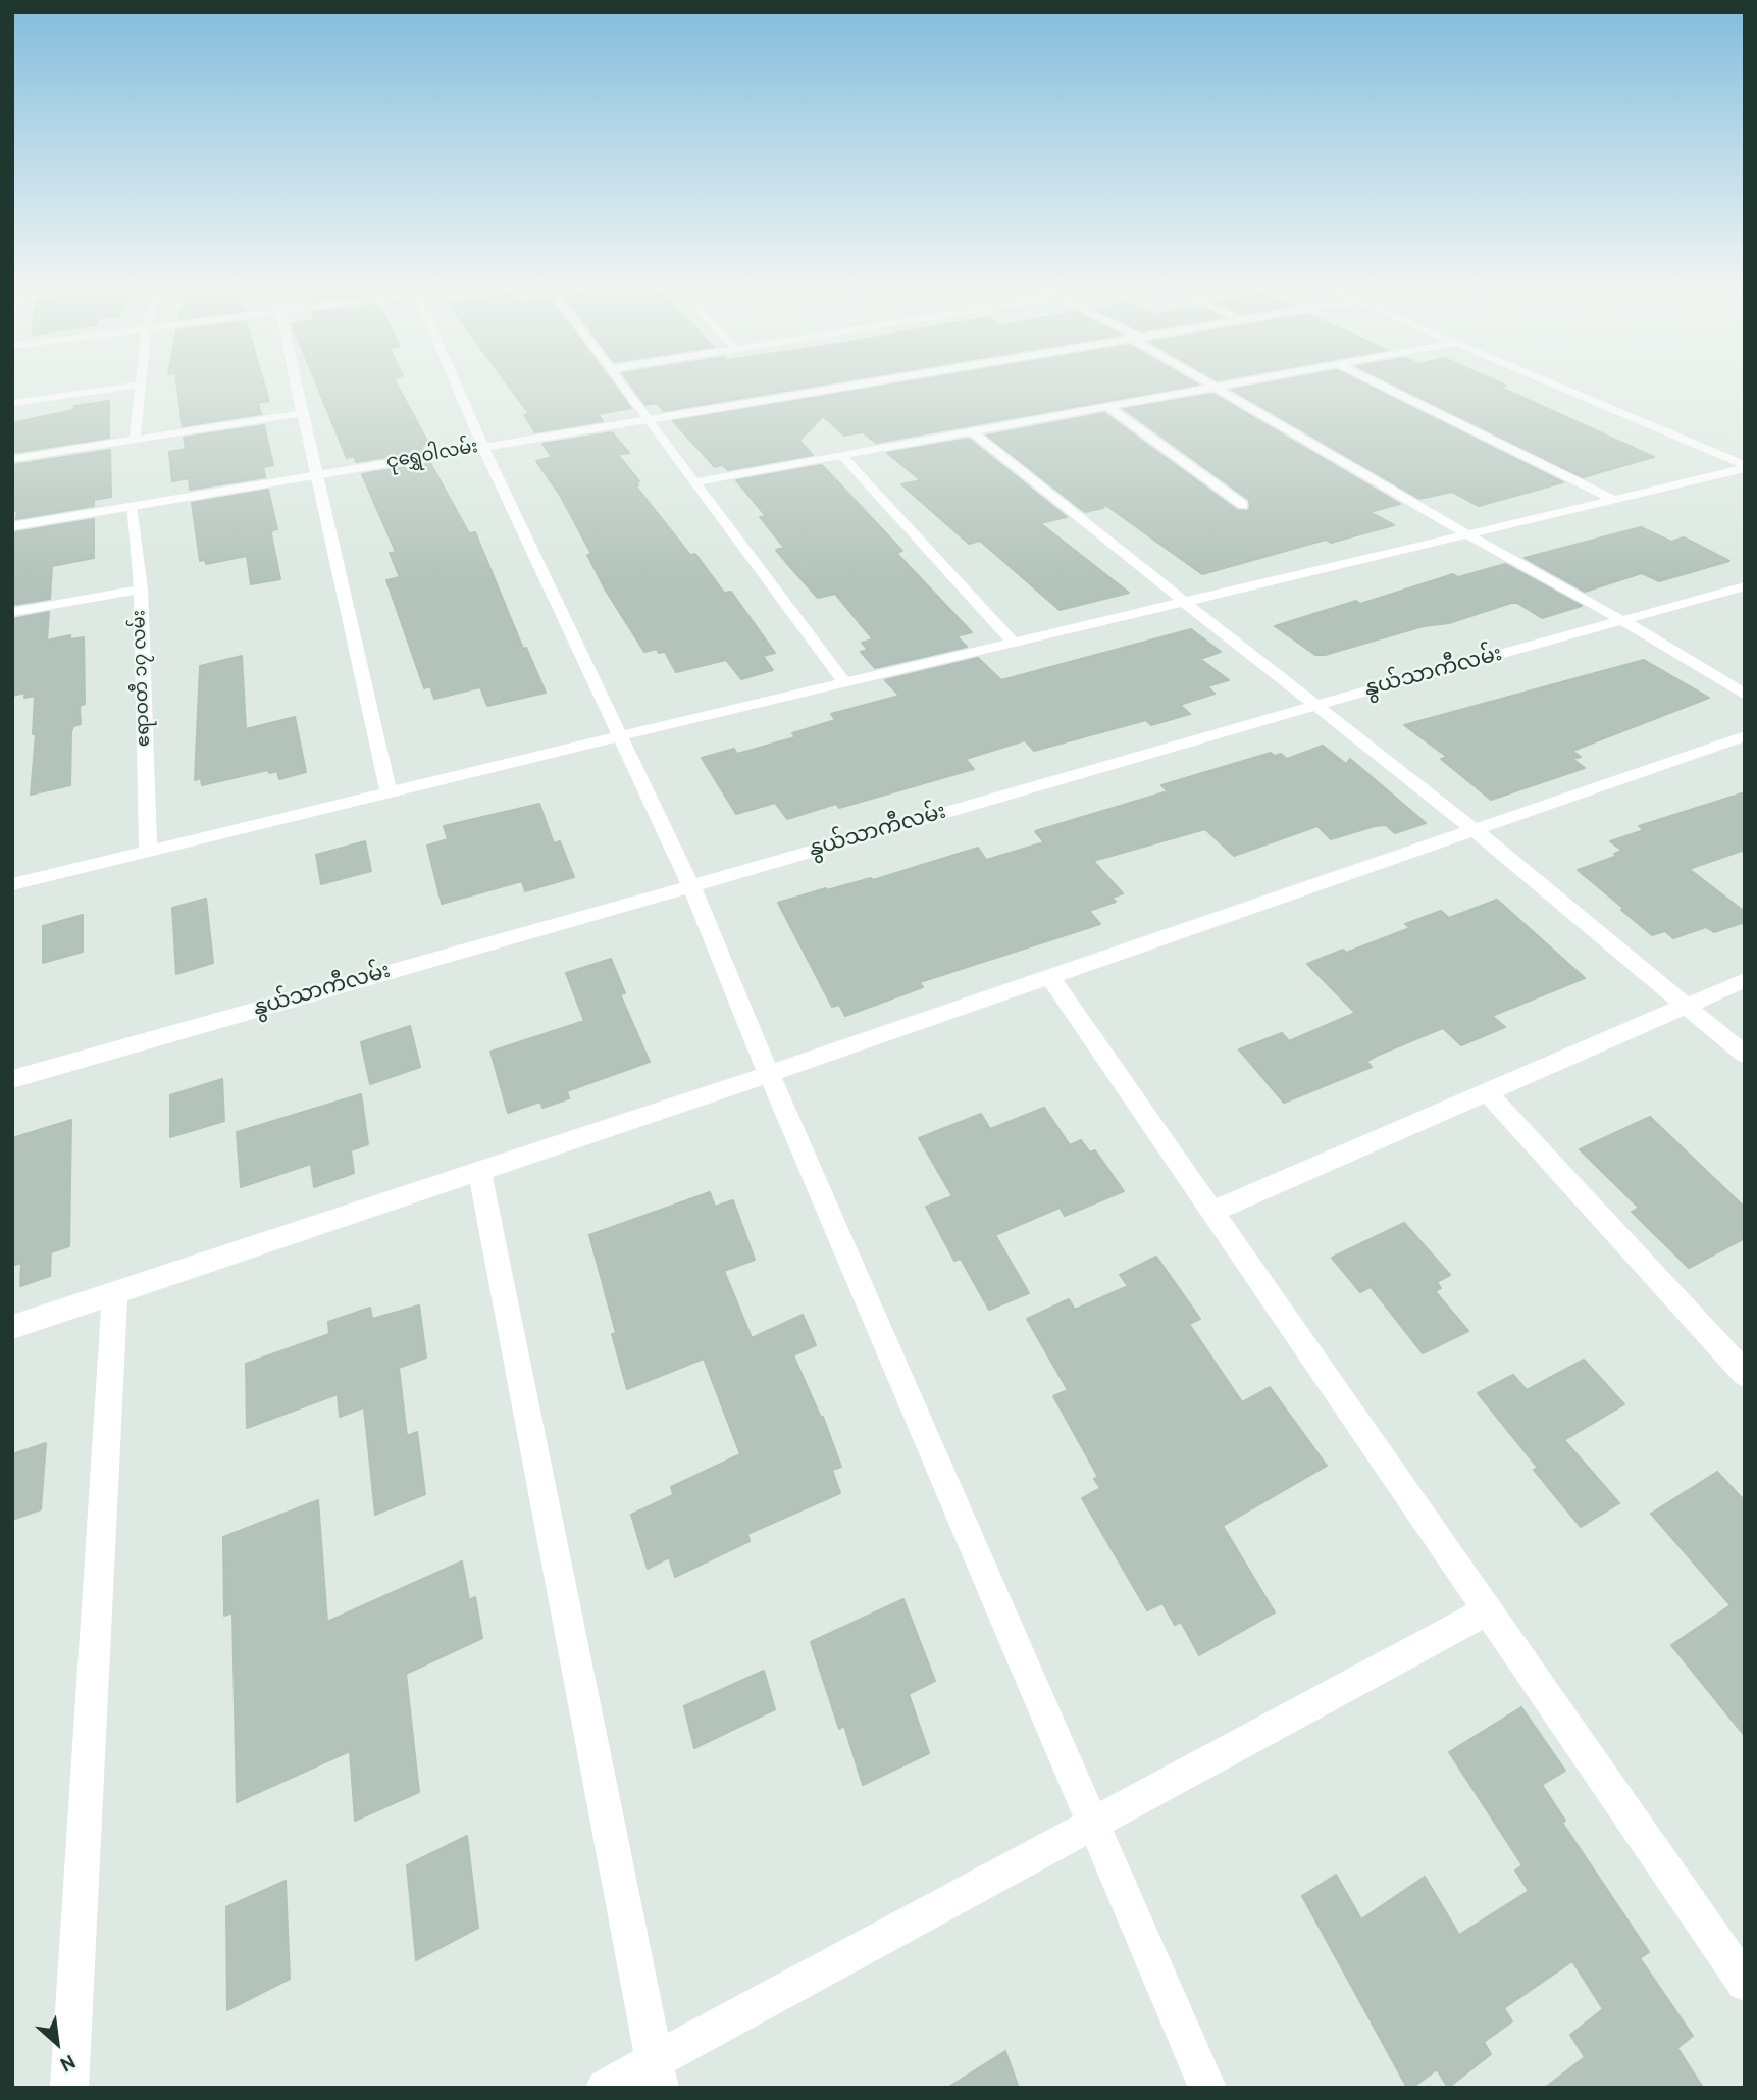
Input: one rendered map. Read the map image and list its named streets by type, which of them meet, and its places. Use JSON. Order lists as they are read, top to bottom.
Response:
{
  "streets": {
    "street": ["ငုရွှေဝါလမ်း", "နွယ်သာကီလမ်း", "ဧရာဝတီ ၁၇ လမ်း"]
  },
  "crossings": [
    ["ငုရွှေဝါလမ်း", "ဧရာဝတီ ၁၇ လမ်း"]
  ],
  "north": "bottom right"
}
